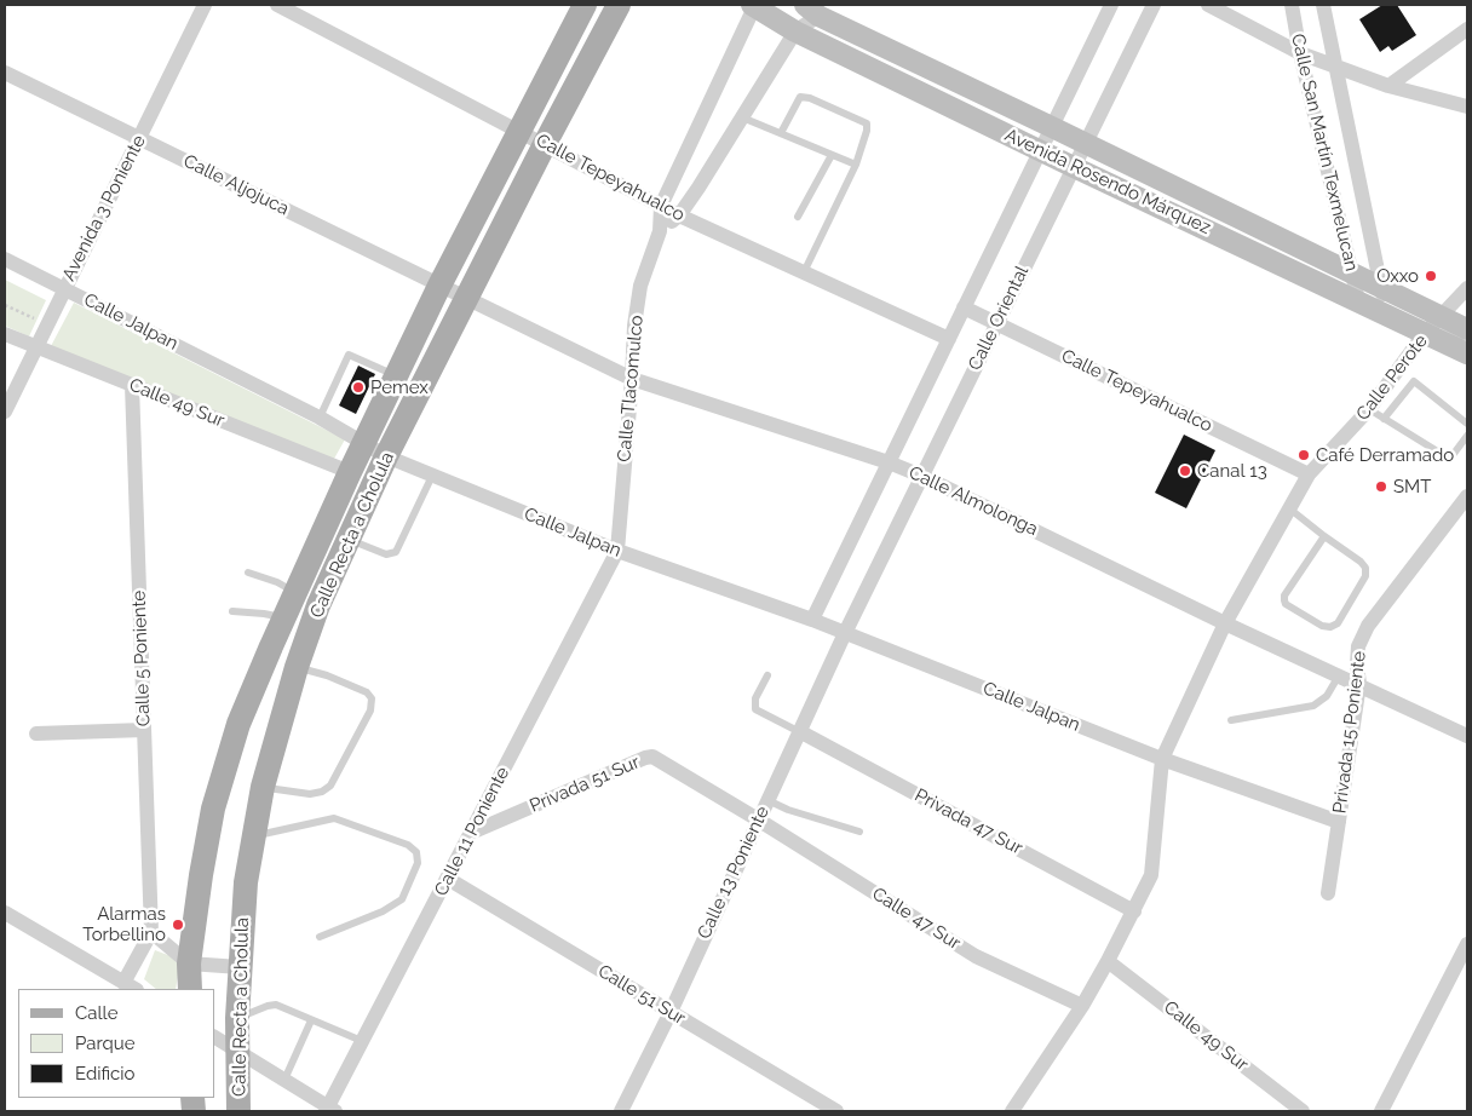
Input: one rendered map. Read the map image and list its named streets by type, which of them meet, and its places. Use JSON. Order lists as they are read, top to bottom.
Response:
{
  "streets": {
    "main road": ["Avenida Rosendo Márquez", "Calle Recta a Cholula"],
    "street": [
      "Calle San Martín Texmelucan",
      "Calle Tepeyahualco",
      "Calle Aljojuca",
      "Avenida 3 Poniente",
      "Calle Oriental",
      "Calle Jalpan",
      "Calle Perote",
      "Calle Tlacomulco",
      "Calle 49 Sur",
      "Calle Almolonga",
      "Calle 5 Poniente",
      "Privada 15 Poniente",
      "Privada 51 Sur",
      "Privada 47 Sur",
      "Calle 11 Poniente",
      "Calle 13 Poniente",
      "Calle 47 Sur",
      "Calle 51 Sur"
    ]
  },
  "crossings": [
    ["Calle San Martín Texmelucan", "Avenida Rosendo Márquez"],
    ["Calle Tepeyahualco", "Calle Oriental"],
    ["Calle Tepeyahualco", "Calle Perote"],
    ["Calle Tepeyahualco", "Calle Tlacomulco"],
    ["Calle Tepeyahualco", "Calle Recta a Cholula"],
    ["Avenida Rosendo Márquez", "Calle Oriental"],
    ["Avenida Rosendo Márquez", "Calle Perote"],
    ["Avenida Rosendo Márquez", "Calle Tlacomulco"],
    ["Calle Aljojuca", "Avenida 3 Poniente"],
    ["Calle Aljojuca", "Calle Almolonga"],
    ["Calle Aljojuca", "Calle Recta a Cholula"],
    ["Avenida 3 Poniente", "Calle Jalpan"],
    ["Avenida 3 Poniente", "Calle 49 Sur"],
    ["Calle Oriental", "Calle Jalpan"],
    ["Calle Oriental", "Calle Almolonga"],
    ["Calle Oriental", "Calle 13 Poniente"],
    ["Calle Jalpan", "Calle Perote"],
    ["Calle Jalpan", "Calle Tlacomulco"],
    ["Calle Jalpan", "Calle Recta a Cholula"],
    ["Calle Jalpan", "Privada 15 Poniente"],
    ["Calle Jalpan", "Calle 11 Poniente"],
    ["Calle Jalpan", "Calle 13 Poniente"],
    ["Calle Perote", "Calle Almolonga"],
    ["Calle Tlacomulco", "Calle Almolonga"],
    ["Calle Tlacomulco", "Calle 11 Poniente"],
    ["Calle 49 Sur", "Calle Recta a Cholula"],
    ["Calle 49 Sur", "Calle 5 Poniente"],
    ["Calle Almolonga", "Calle Recta a Cholula"],
    ["Calle Almolonga", "Privada 15 Poniente"],
    ["Privada 51 Sur", "Calle 11 Poniente"],
    ["Privada 51 Sur", "Calle 13 Poniente"],
    ["Privada 51 Sur", "Calle 47 Sur"],
    ["Privada 47 Sur", "Calle 13 Poniente"],
    ["Calle 11 Poniente", "Calle 51 Sur"],
    ["Calle 13 Poniente", "Calle 47 Sur"],
    ["Calle 13 Poniente", "Calle 51 Sur"]
  ],
  "places": [
    "Oxxo",
    "Pemex",
    "Café Derramado",
    "Canal 13",
    "SMT",
    "Alarmas Torbellino"
  ],
  "legend": ["Calle", "Parque", "Edificio"]
}
